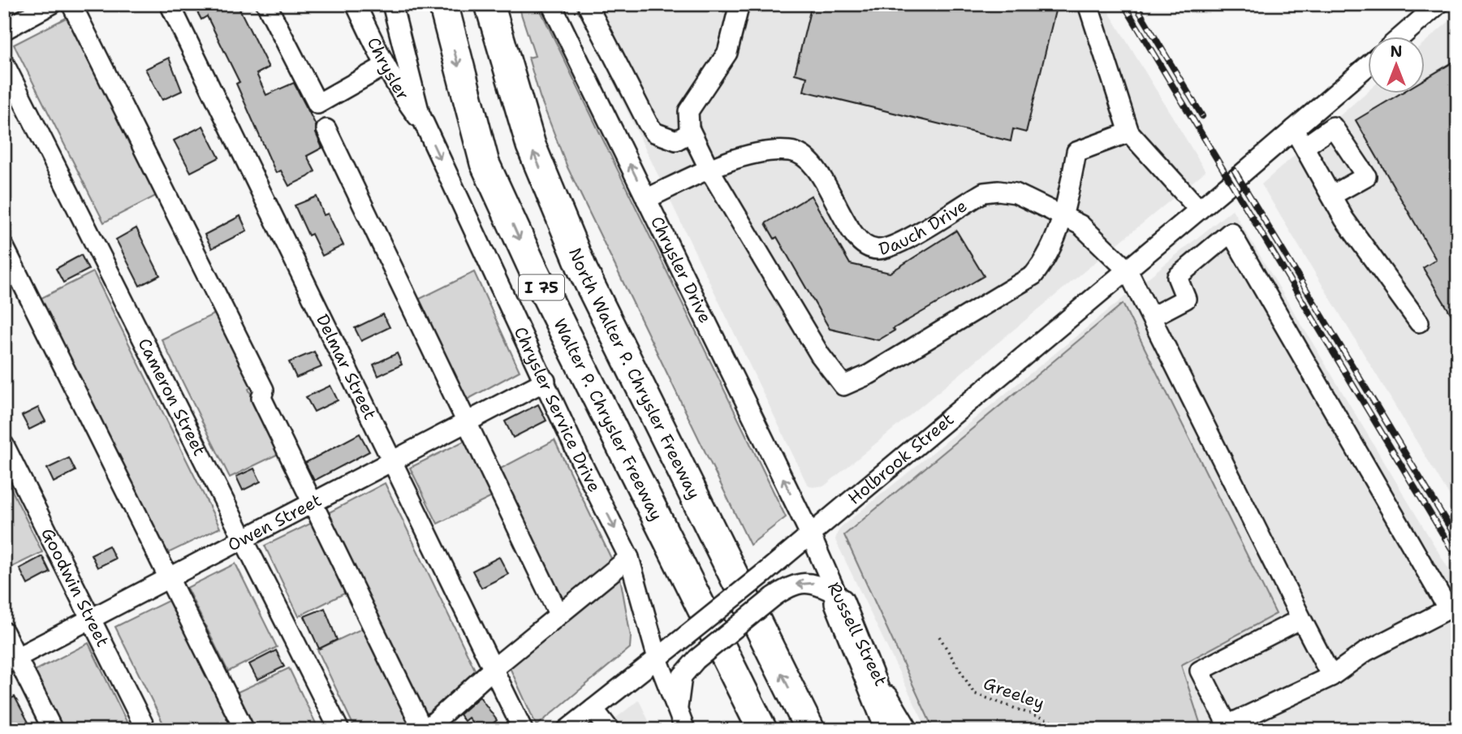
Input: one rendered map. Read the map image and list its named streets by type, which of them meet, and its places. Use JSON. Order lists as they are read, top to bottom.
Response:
{
  "streets": {
    "highway": ["I 75", "North Walter P. Chrysler Freeway", "Walter P. Chrysler Freeway"],
    "street": [
      "Chrysler",
      "Dauch Drive",
      "Chrysler Drive",
      "Delmar Street",
      "Cameron Street",
      "Chrysler Service Drive",
      "Holbrook Street",
      "Owen Street",
      "Goodwin Street",
      "Russell Street"
    ],
    "path": ["Greeley"]
  },
  "crossings": [
    ["Chrysler", "Chrysler Service Drive"],
    ["Dauch Drive", "Chrysler Drive"],
    ["Dauch Drive", "Holbrook Street"],
    ["Chrysler Drive", "Holbrook Street"],
    ["Chrysler Drive", "Russell Street"],
    ["Delmar Street", "Owen Street"],
    ["Cameron Street", "Owen Street"],
    ["Chrysler Service Drive", "Holbrook Street"],
    ["Chrysler Service Drive", "Owen Street"],
    ["Holbrook Street", "Russell Street"],
    ["Owen Street", "Goodwin Street"]
  ],
  "one_way": ["Chrysler Drive", "North Walter P. Chrysler Freeway", "Walter P. Chrysler Freeway"],
  "north": "top"
}
